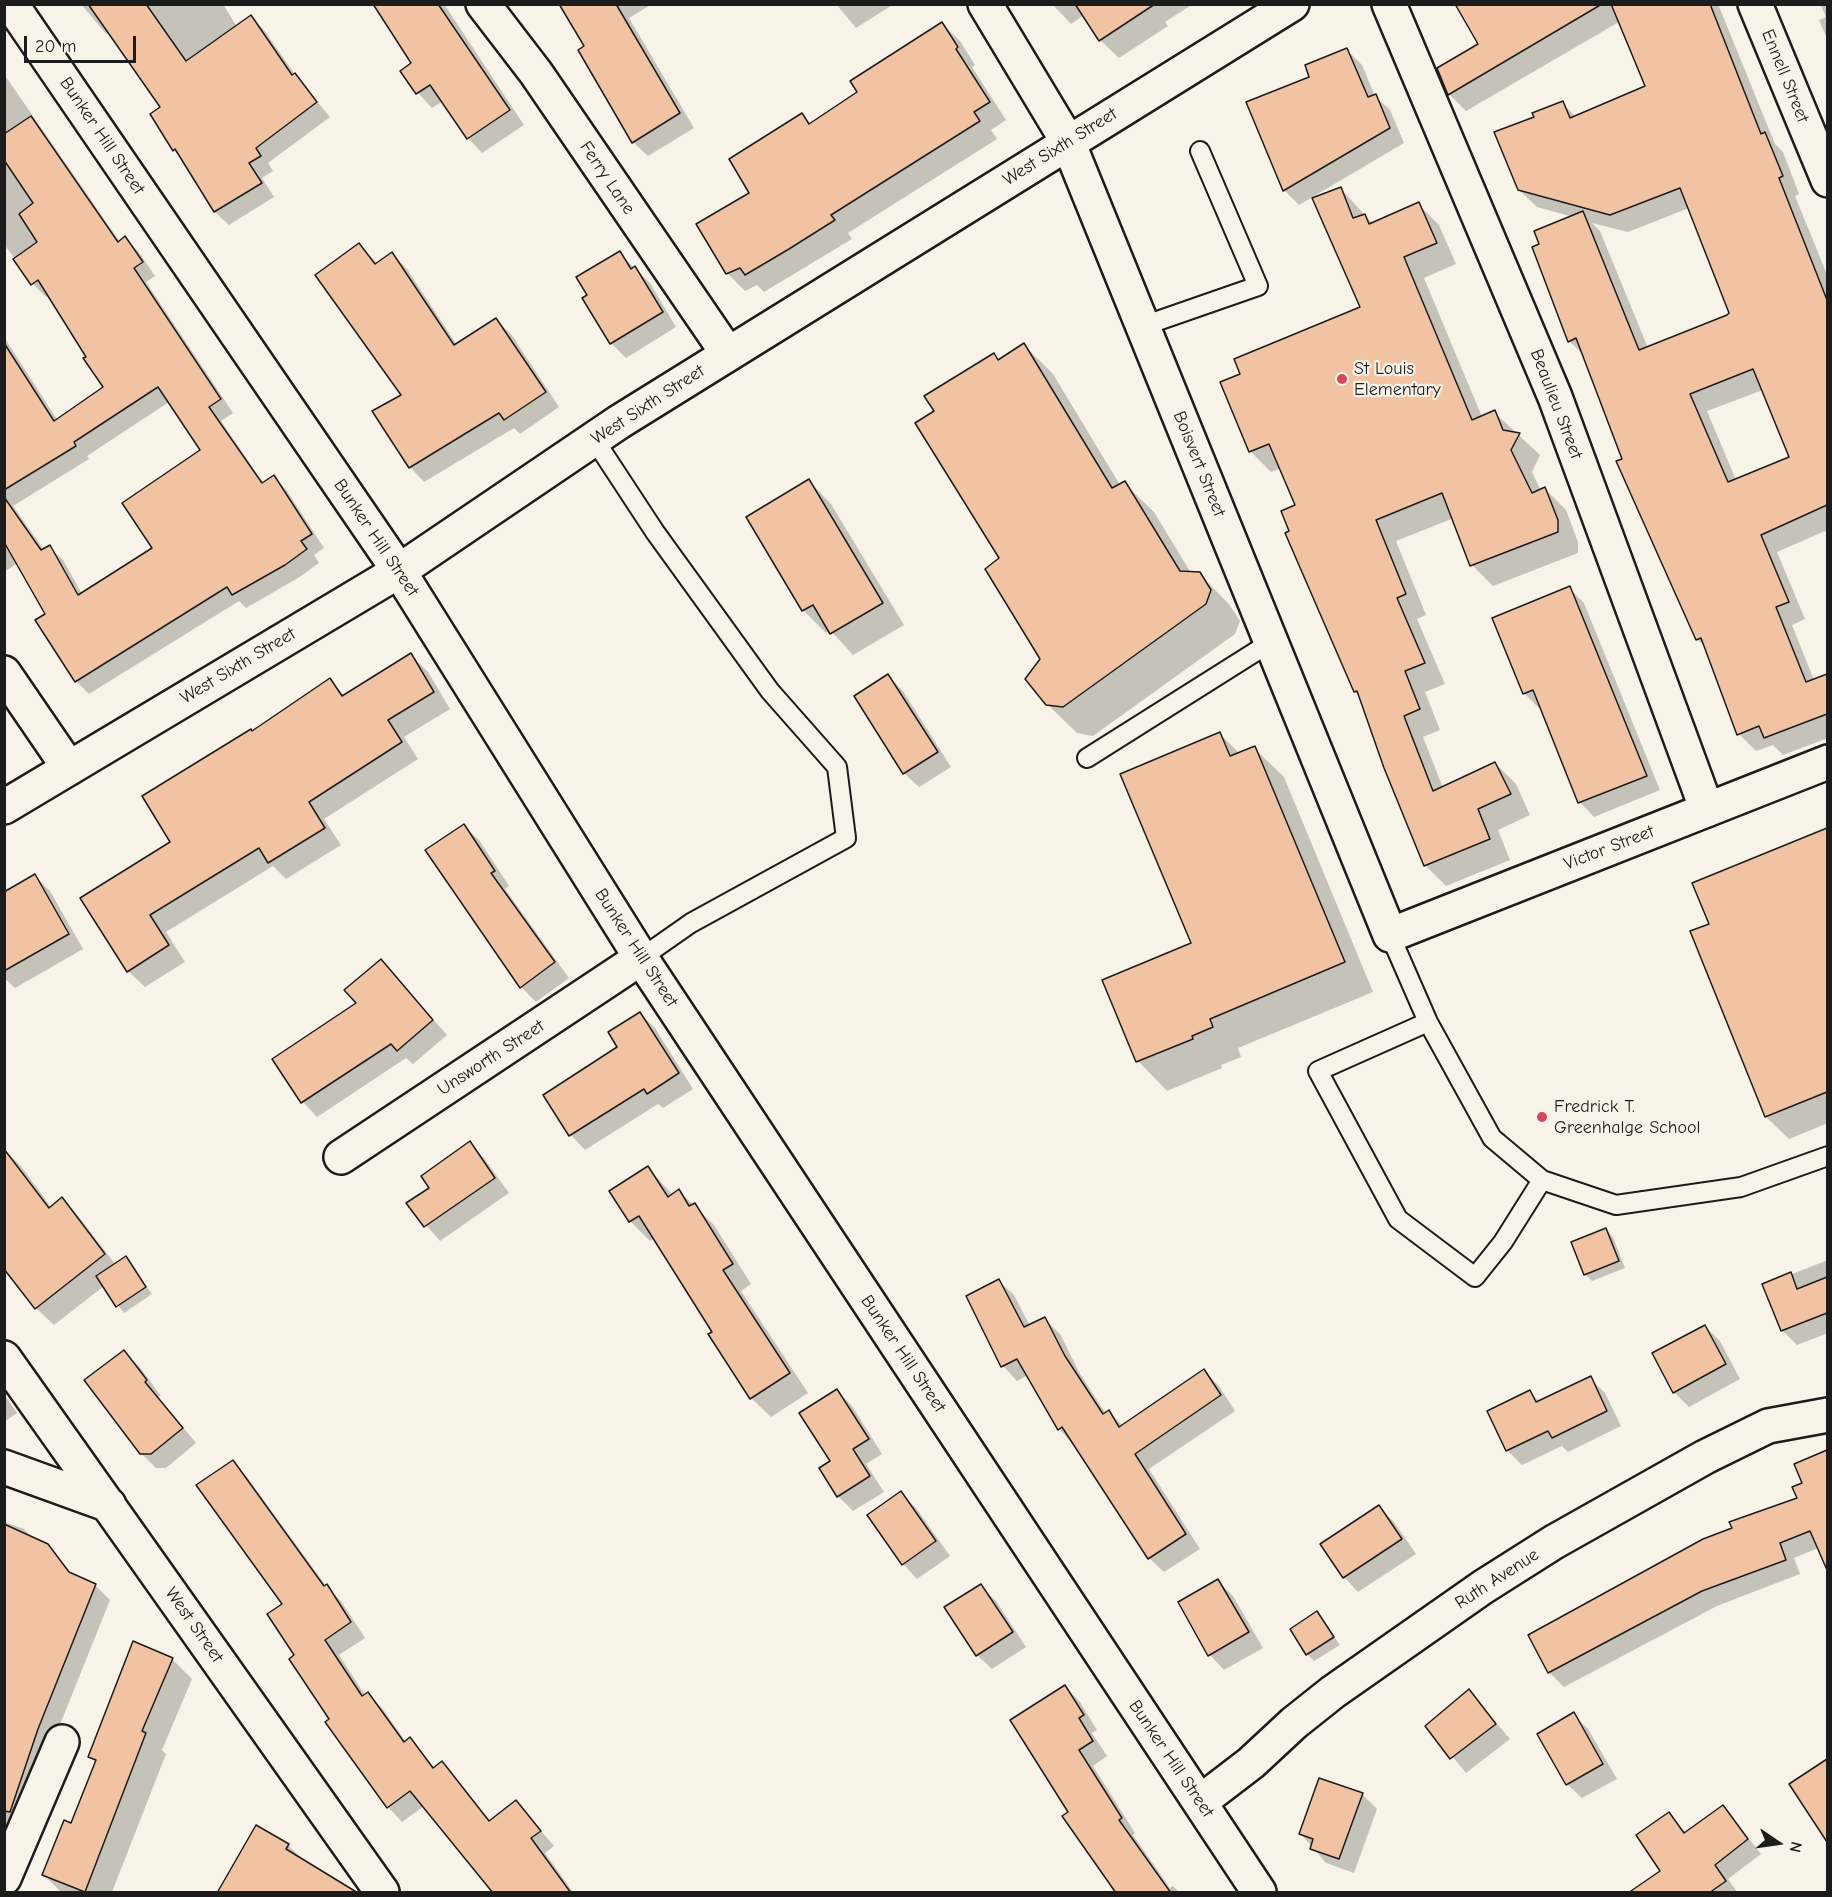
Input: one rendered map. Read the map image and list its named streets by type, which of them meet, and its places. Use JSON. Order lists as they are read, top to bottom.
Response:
{
  "streets": {
    "street": [
      "Ennell Street",
      "Bunker Hill Street",
      "West Sixth Street",
      "Ferry Lane",
      "Beaulieu Street",
      "Boisvert Street",
      "Victor Street",
      "Unsworth Street",
      "Ruth Avenue",
      "West Street"
    ]
  },
  "crossings": [
    ["Bunker Hill Street", "West Sixth Street"],
    ["Bunker Hill Street", "Unsworth Street"],
    ["Bunker Hill Street", "Ruth Avenue"],
    ["West Sixth Street", "Ferry Lane"],
    ["West Sixth Street", "Boisvert Street"],
    ["Beaulieu Street", "Victor Street"],
    ["Boisvert Street", "Victor Street"]
  ],
  "places": ["St Louis Elementary", "Fredrick T. Greenhalge School"],
  "scale_bar": "20 m",
  "north": "right"
}
